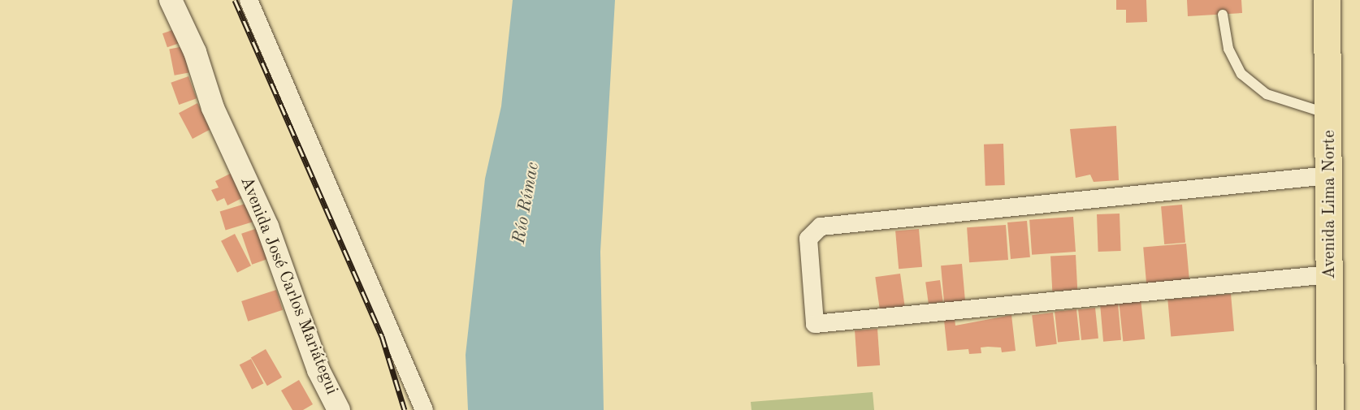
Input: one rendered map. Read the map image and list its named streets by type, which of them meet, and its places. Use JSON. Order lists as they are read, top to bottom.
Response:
{
  "streets": {
    "highway": ["Avenida Lima Norte"],
    "street": ["Avenida José Carlos Mariátegui"]
  },
  "water": ["Río Rímac"]
}
